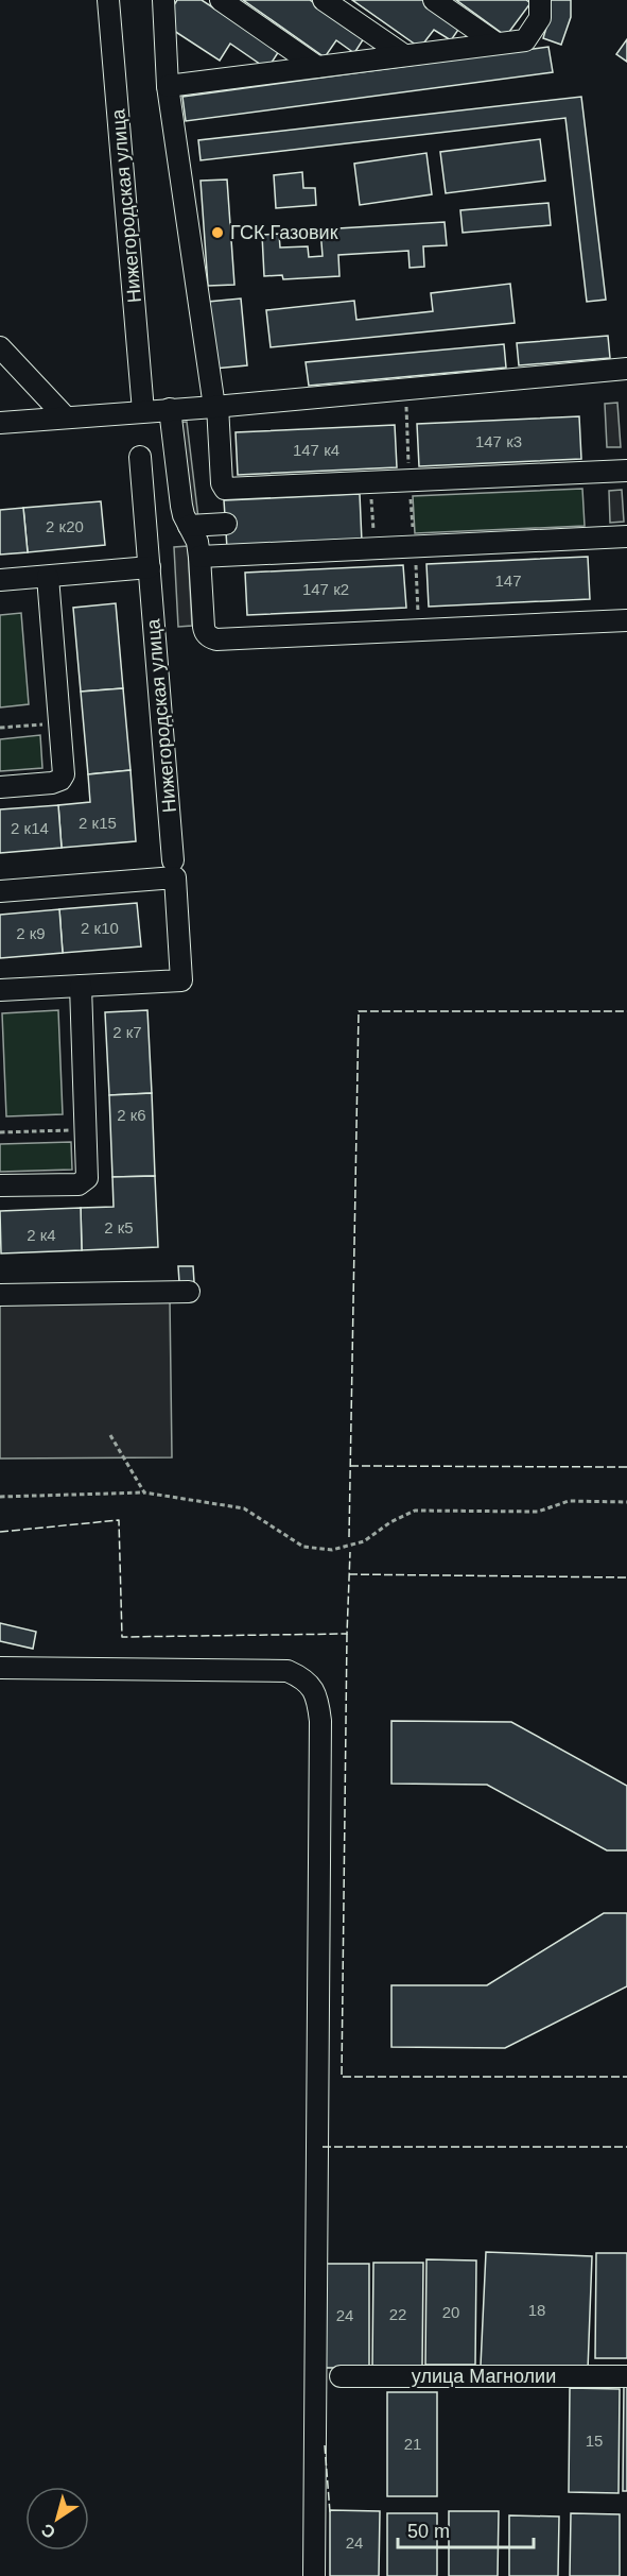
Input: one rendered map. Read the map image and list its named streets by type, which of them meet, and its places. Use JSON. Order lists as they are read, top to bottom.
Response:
{
  "streets": {
    "street": ["Нижегородская улица", "улица Магнолии"]
  },
  "places": ["ГСК Газовик"],
  "house_numbers": [
    "147 к3",
    "147 к4",
    "2 к20",
    "147",
    "147 к2",
    "2 к15",
    "2 к14",
    "2 к10",
    "2 к9",
    "2 к7",
    "2 к6",
    "2 к5",
    "2 к4",
    "18",
    "20",
    "22",
    "24",
    "15",
    "21",
    "24"
  ],
  "scale_bar": "50 m",
  "north": "bottom left"
}
